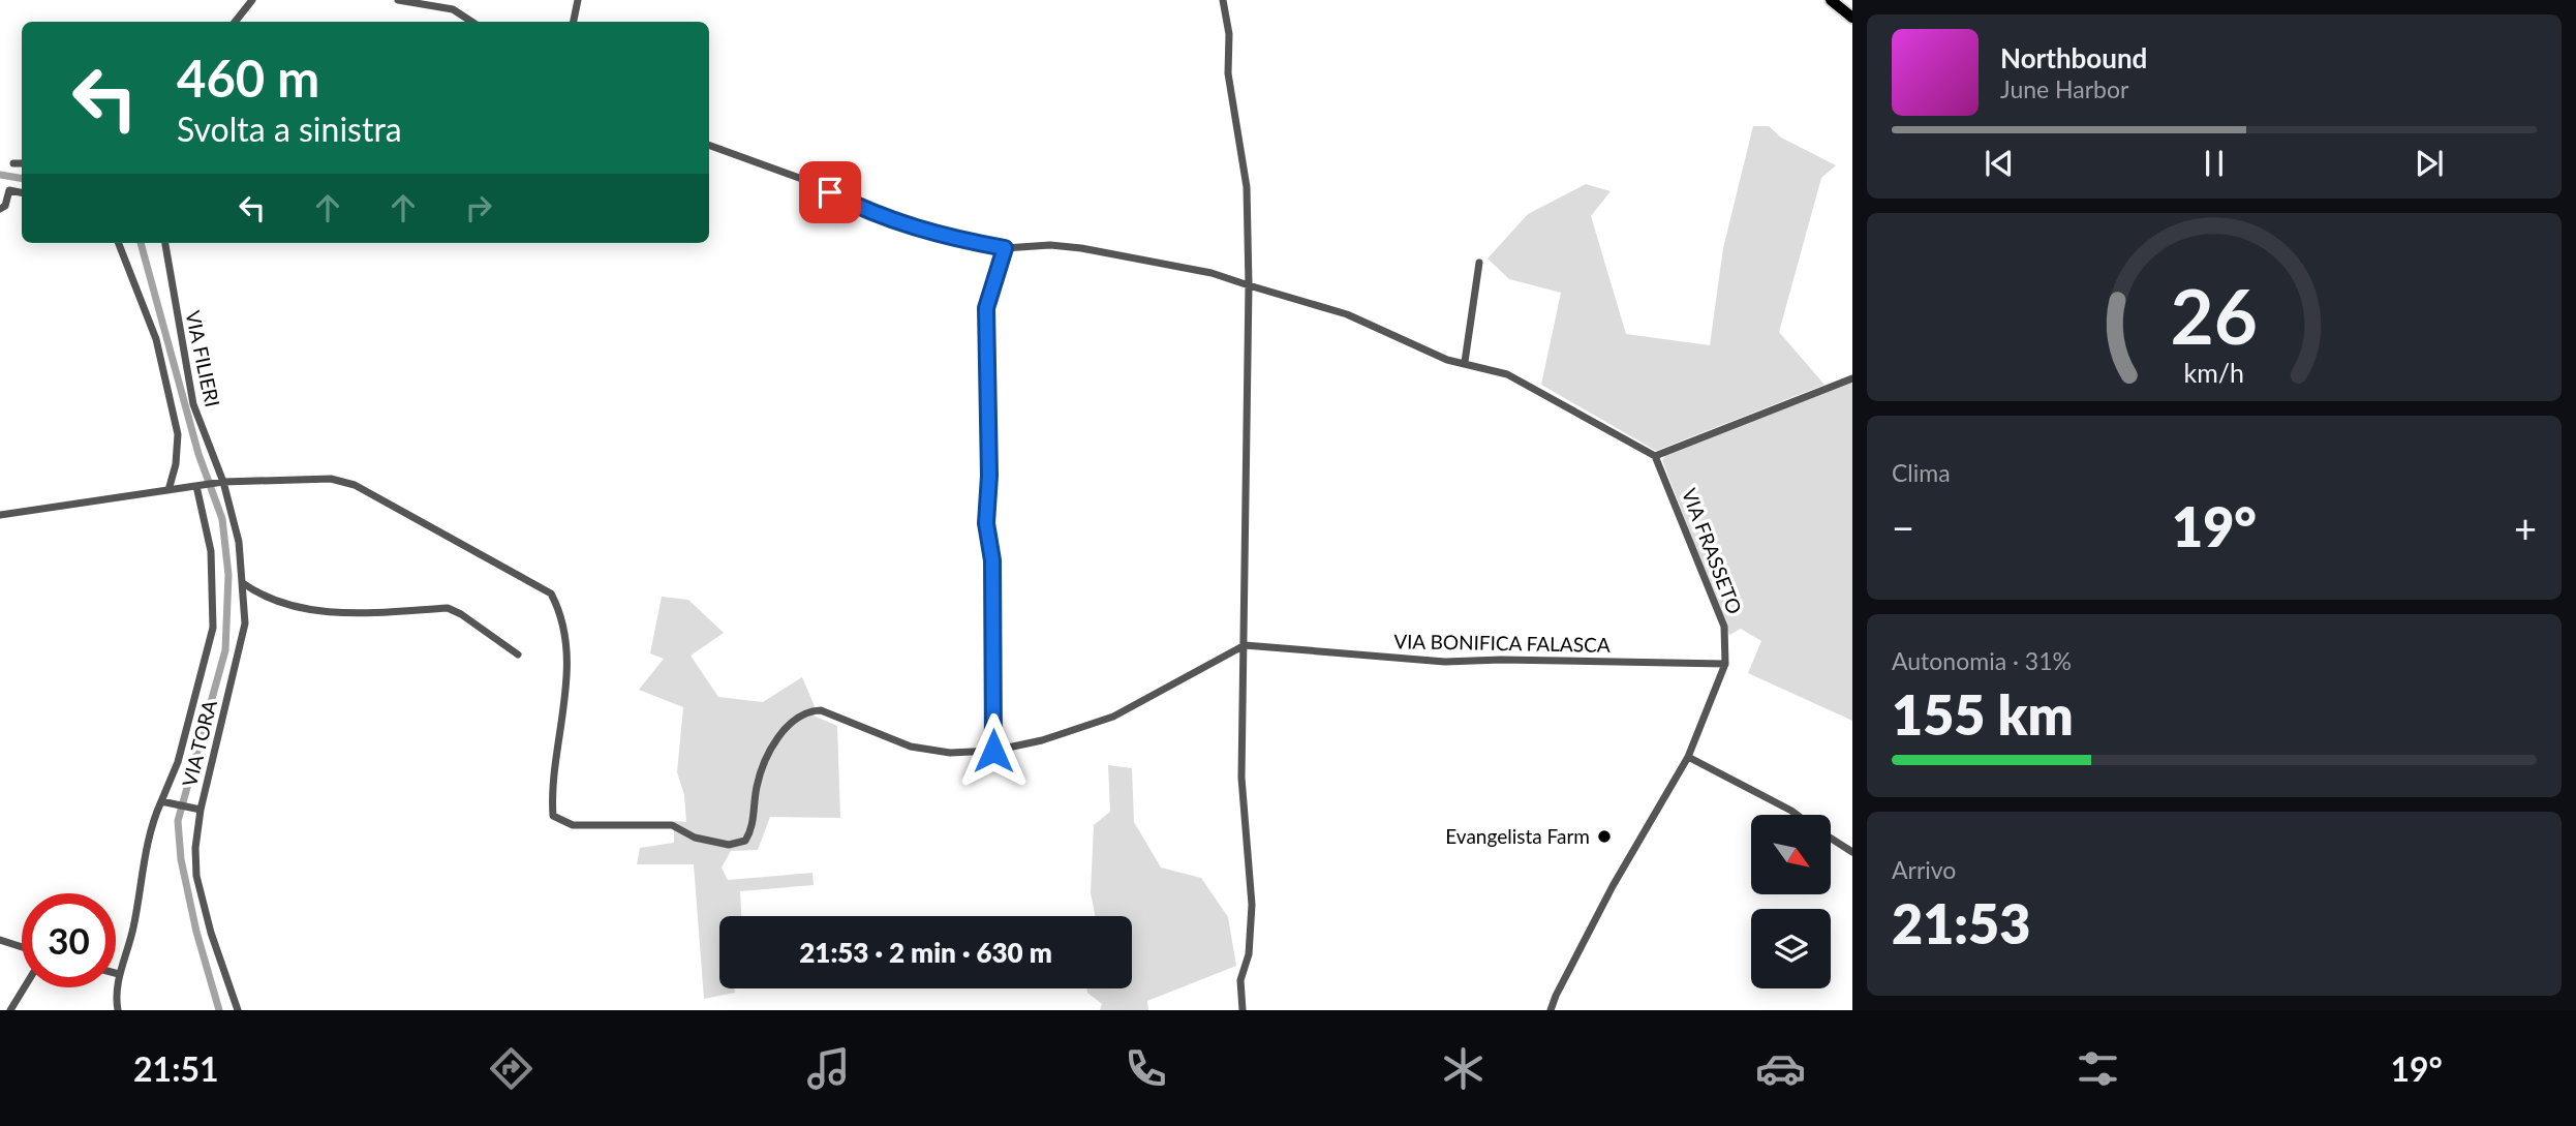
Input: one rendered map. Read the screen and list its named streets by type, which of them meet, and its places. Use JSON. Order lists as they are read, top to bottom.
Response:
{
  "streets": {
    "street": [
      "VIA FILIERI",
      "VIA FRASSETO",
      "VIA BONIFICA FALASCA",
      "VIA TORA"
    ]
  },
  "crossings": [
    ["VIA FILIERI", "VIA TORA"],
    ["VIA FRASSETO", "VIA BONIFICA FALASCA"]
  ],
  "places": ["Evangelista Farm"],
  "north": "bottom right",
  "page": {
    "turn": ["460 m", "Svolta a sinistra"],
    "song": ["Northbound", "June Harbor"],
    "tile": [
      "Clima",
      ["Autonomia · 31%", "155 km"],
      ["Arrivo", "21:53"]
    ],
    "heat": ["−", "19°", "+"],
    "limit": "30",
    "trip": "21:53 · 2 min · 630 m",
    "tabs": ["21:51", "19°"],
    "gauge": ["26", "km/h"]
  }
}
